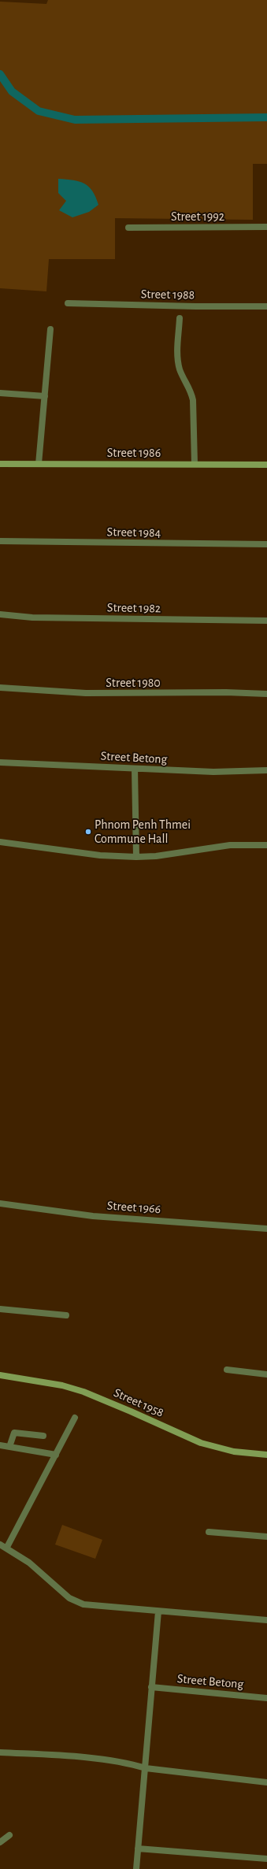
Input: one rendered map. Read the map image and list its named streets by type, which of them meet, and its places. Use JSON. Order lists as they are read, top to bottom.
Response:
{
  "streets": {
    "street": [
      "Street 1992",
      "Street 1988",
      "Street 1986",
      "Street 1984",
      "Street 1982",
      "Street 1980",
      "Street Betong",
      "Street 1966",
      "Street 1958"
    ]
  },
  "places": ["Phnom Penh Thmei Commune Hall"]
}
